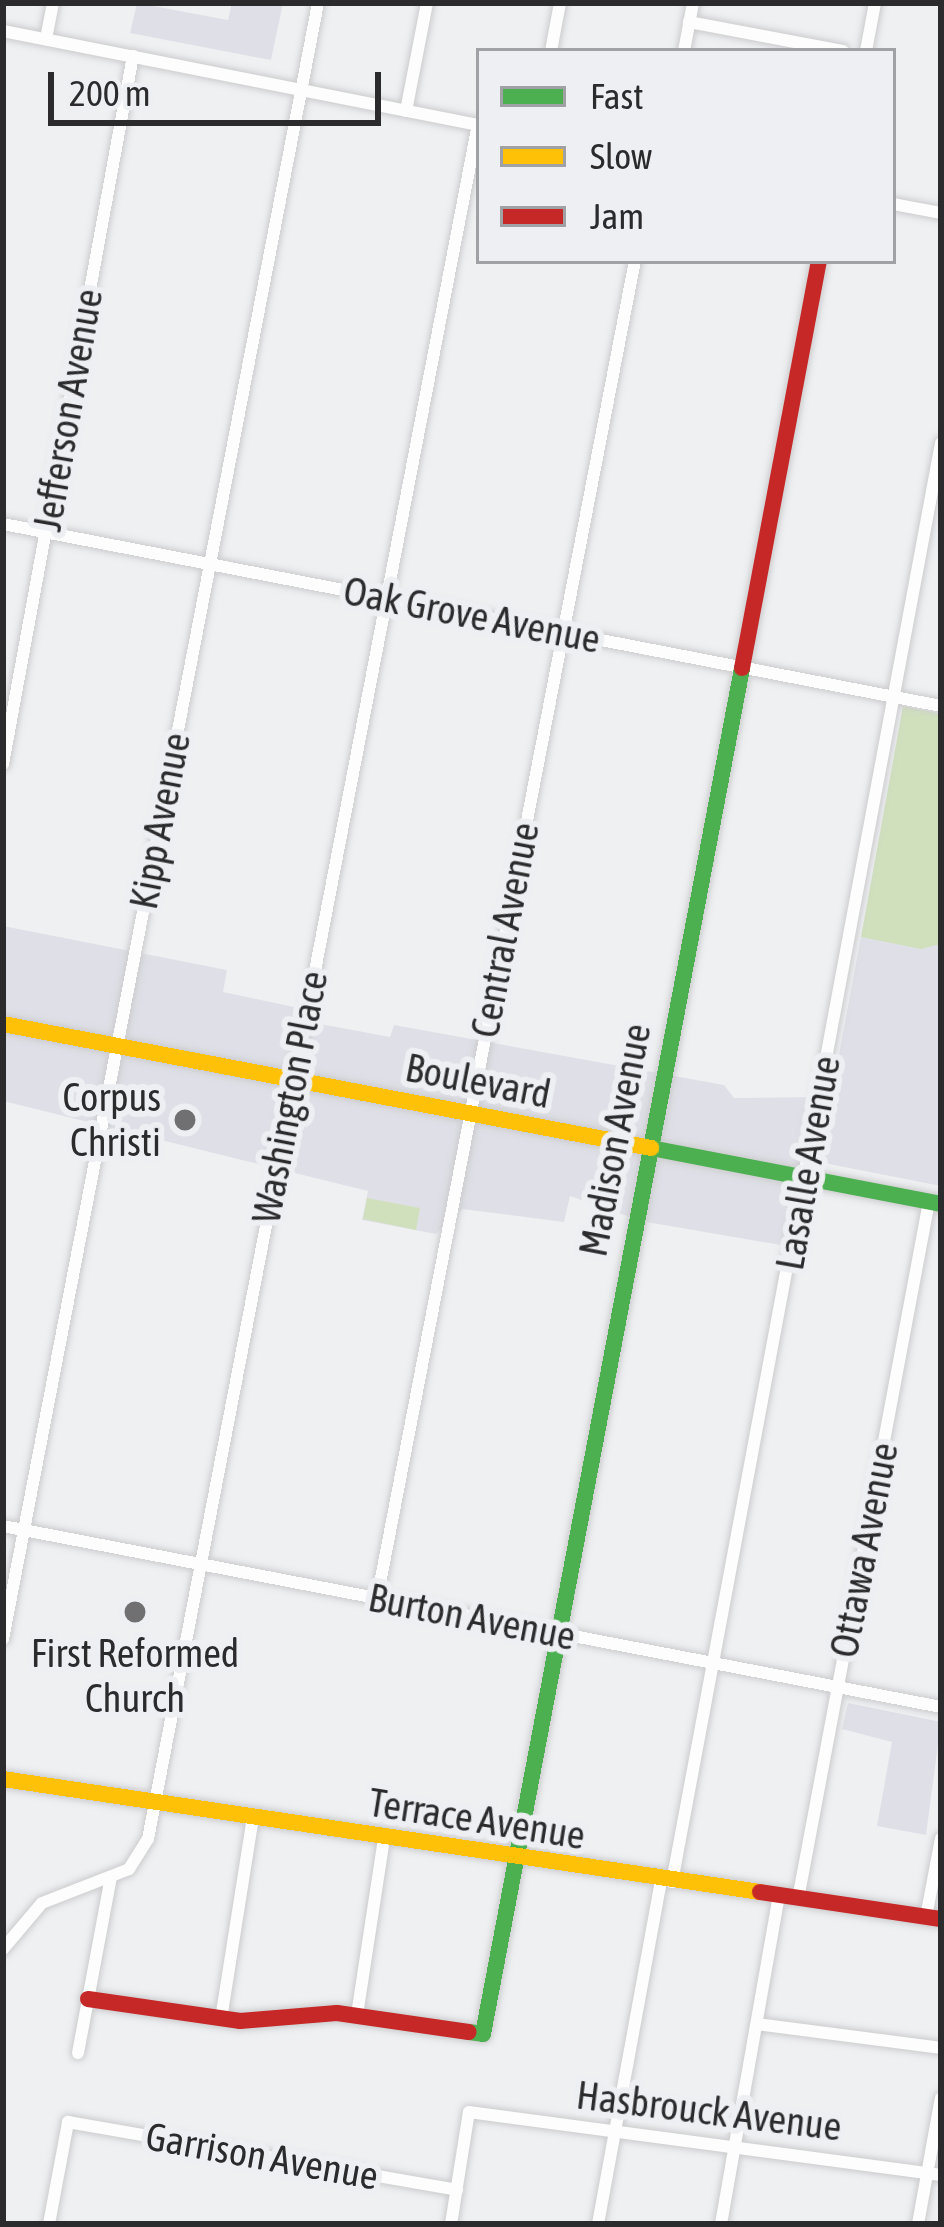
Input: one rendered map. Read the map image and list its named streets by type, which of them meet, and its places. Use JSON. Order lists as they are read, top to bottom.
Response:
{
  "streets": {
    "street": [
      "Jefferson Avenue",
      "Oak Grove Avenue",
      "Kipp Avenue",
      "Central Avenue",
      "Boulevard",
      "Washington Place",
      "Madison Avenue",
      "Lasalle Avenue",
      "Ottawa Avenue",
      "Burton Avenue",
      "Terrace Avenue",
      "Hasbrouck Avenue",
      "Garrison Avenue"
    ]
  },
  "crossings": [
    ["Jefferson Avenue", "Oak Grove Avenue"],
    ["Oak Grove Avenue", "Kipp Avenue"],
    ["Oak Grove Avenue", "Central Avenue"],
    ["Oak Grove Avenue", "Washington Place"],
    ["Oak Grove Avenue", "Madison Avenue"],
    ["Oak Grove Avenue", "Lasalle Avenue"],
    ["Kipp Avenue", "Boulevard"],
    ["Kipp Avenue", "Burton Avenue"],
    ["Central Avenue", "Boulevard"],
    ["Central Avenue", "Burton Avenue"],
    ["Boulevard", "Washington Place"],
    ["Boulevard", "Madison Avenue"],
    ["Boulevard", "Lasalle Avenue"],
    ["Boulevard", "Ottawa Avenue"],
    ["Washington Place", "Burton Avenue"],
    ["Washington Place", "Terrace Avenue"],
    ["Madison Avenue", "Burton Avenue"],
    ["Madison Avenue", "Terrace Avenue"],
    ["Lasalle Avenue", "Burton Avenue"],
    ["Lasalle Avenue", "Terrace Avenue"],
    ["Lasalle Avenue", "Hasbrouck Avenue"],
    ["Ottawa Avenue", "Burton Avenue"],
    ["Ottawa Avenue", "Terrace Avenue"],
    ["Hasbrouck Avenue", "Garrison Avenue"]
  ],
  "places": ["Corpus Christi", "First Reformed Church"],
  "legend": ["Fast", "Slow", "Jam"],
  "scale_bar": "200 m"
}
